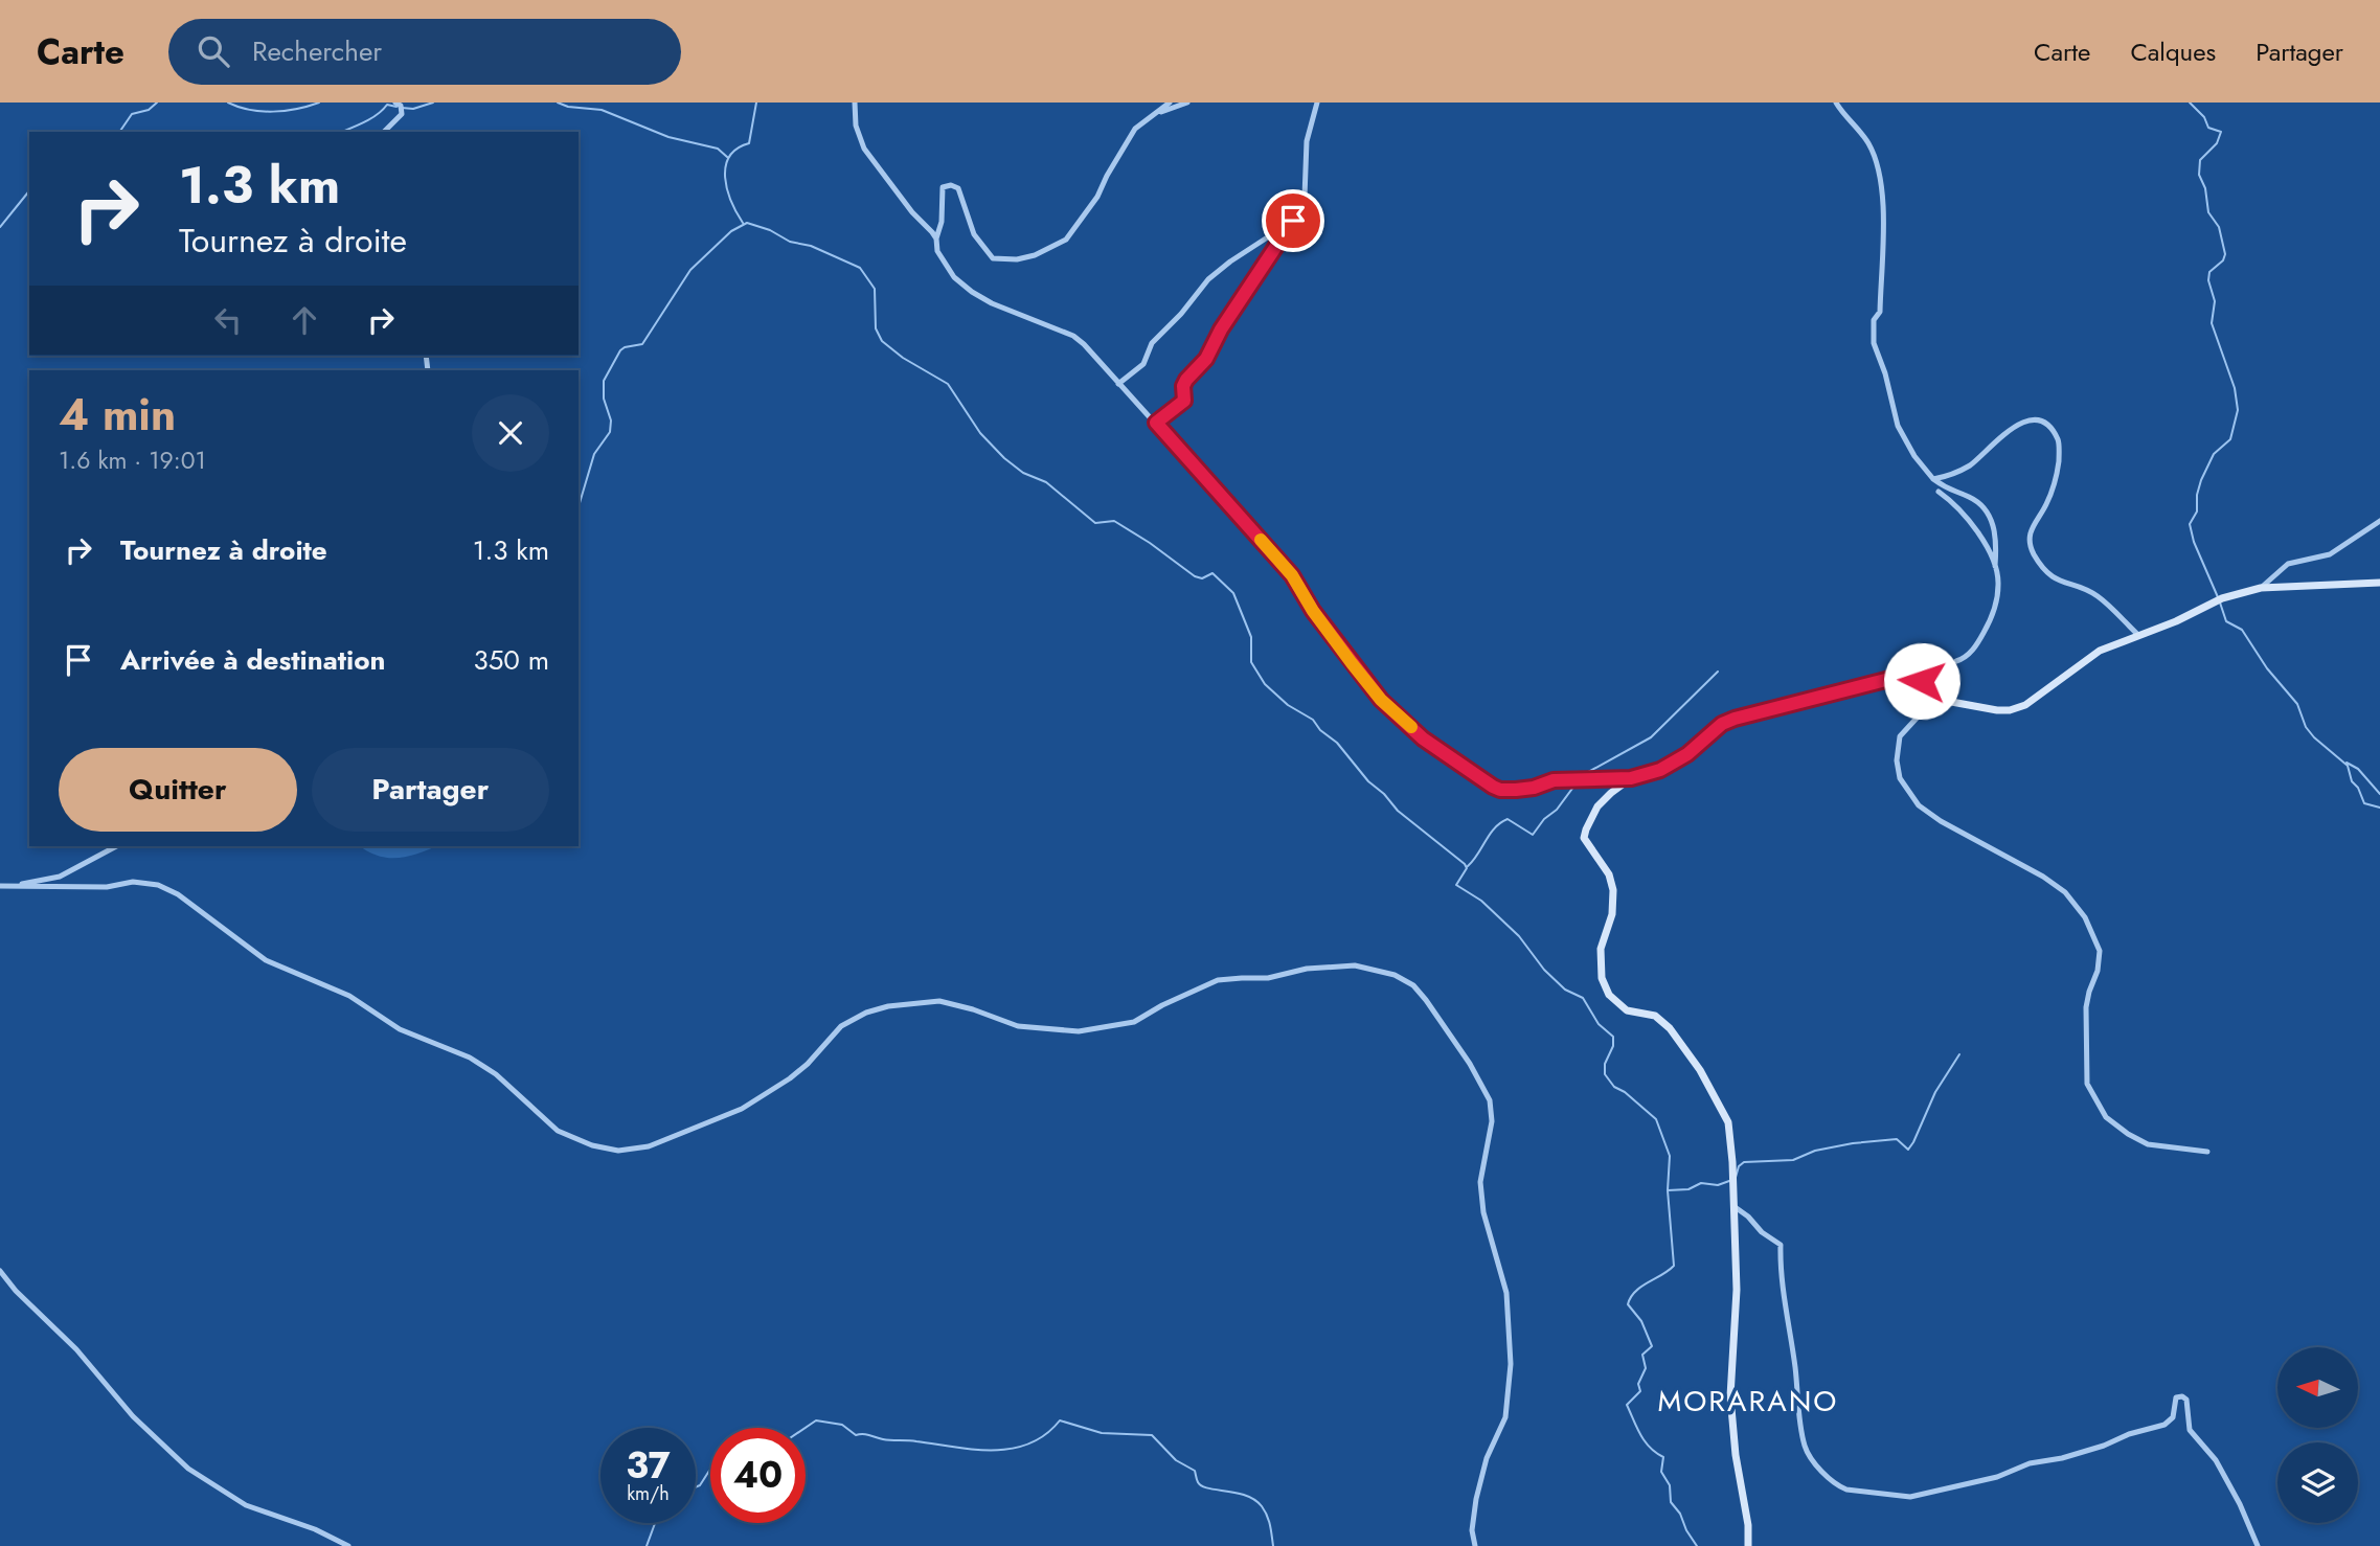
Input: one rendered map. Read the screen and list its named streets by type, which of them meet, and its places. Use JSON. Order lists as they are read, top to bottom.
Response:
{
  "districts": ["MORARANO"],
  "north": "left",
  "page": {
    "header": "Carte",
    "search": "Rechercher",
    "nav": ["Carte", "Calques", "Partager"],
    "turn": ["1.3 km", "Tournez à droite"],
    "heading": ["4 min", "1.6 km · 19:01"],
    "list": [
      {
        "name": "Tournez à droite",
        "value": "1.3 km"
      },
      {
        "name": "Arrivée à destination",
        "value": "350 m"
      }
    ],
    "buttons": ["Quitter", "Partager"],
    "speed": "37 km/h",
    "limit": "40"
  }
}
